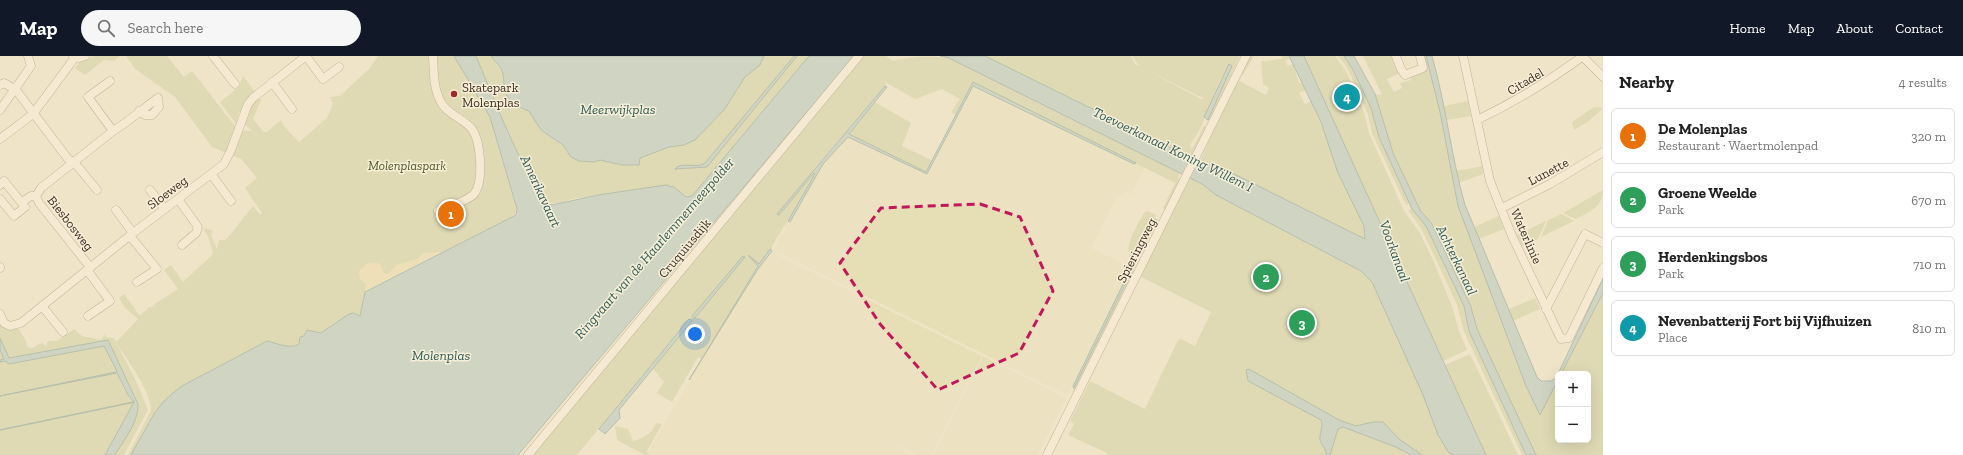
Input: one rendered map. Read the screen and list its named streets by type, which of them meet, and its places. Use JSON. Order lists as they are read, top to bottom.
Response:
{
  "streets": {
    "street": [
      "Citadel",
      "Lunette",
      "Sloeweg",
      "Biesbosweg",
      "Waterlinie",
      "Cruquiusdijk",
      "Spieringweg"
    ]
  },
  "crossings": [
    ["Citadel", "Waterlinie"],
    ["Lunette", "Waterlinie"],
    ["Sloeweg", "Biesbosweg"]
  ],
  "water": [
    "Meerwijkplas",
    "Toevoerkanaal Koning Willem I",
    "Amerikavaart",
    "Ringvaart van de Haarlemmermeerpolder",
    "Voorkanaal",
    "Achterkanaal",
    "Molenplas"
  ],
  "parks": ["Molenplaspark"],
  "places": ["Skatepark Molenplas"],
  "page": {
    "header": "Map",
    "search": "Search here",
    "nav": [
      "Home",
      "Map",
      "About",
      "Contact"
    ],
    "heading": ["Nearby", "4 results"],
    "pins": [
      "4",
      "1",
      "2",
      "3"
    ],
    "list": [
      {
        "mark": "1",
        "name": "De Molenplas",
        "note": "Restaurant · Waertmolenpad",
        "value": "320 m"
      },
      {
        "mark": "2",
        "name": "Groene Weelde",
        "note": "Park",
        "value": "670 m"
      },
      {
        "mark": "3",
        "name": "Herdenkingsbos",
        "note": "Park",
        "value": "710 m"
      },
      {
        "mark": "4",
        "name": "Nevenbatterij Fort bij Vijfhuizen",
        "note": "Place",
        "value": "810 m"
      }
    ],
    "map_buttons": ["+", "−"]
  }
}
